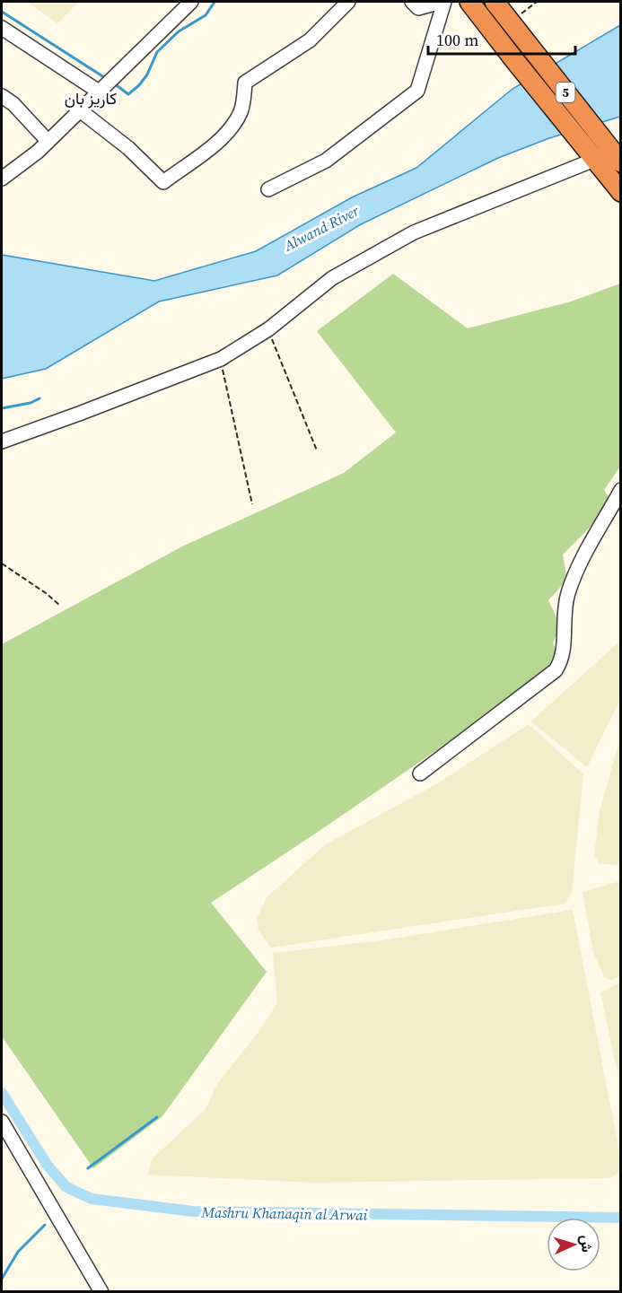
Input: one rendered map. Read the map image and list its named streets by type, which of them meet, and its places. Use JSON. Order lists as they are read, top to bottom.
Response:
{
  "streets": {
    "highway": ["5"]
  },
  "districts": ["كاريز بان"],
  "water": ["Alwand River", "Mashru Khanaqin al Arwai"],
  "scale_bar": "100 m",
  "north": "right"
}
